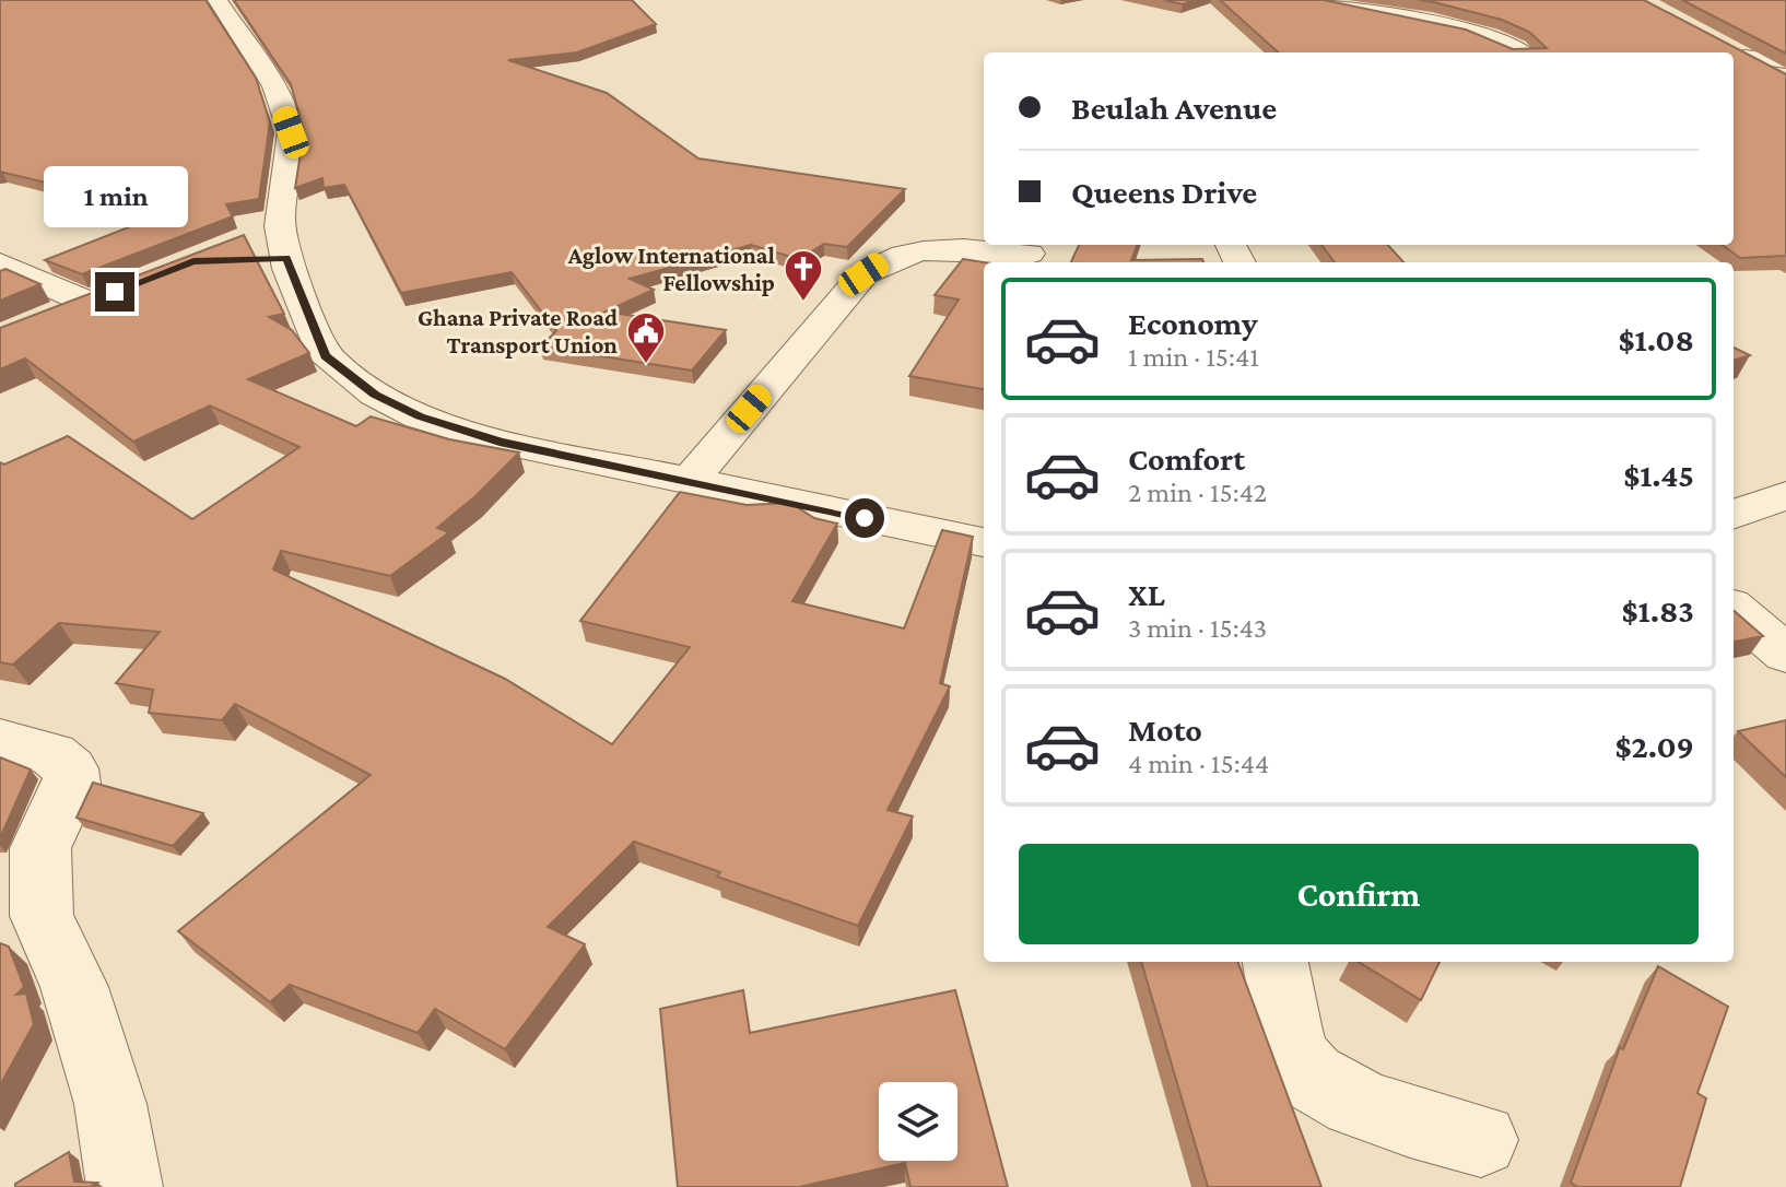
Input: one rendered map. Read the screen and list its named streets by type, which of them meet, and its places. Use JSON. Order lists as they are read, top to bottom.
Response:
{
  "places": {
    "church": ["Aglow International Fellowship"],
    "public building": ["Ghana Private Road Transport Union"]
  },
  "page": {
    "banner": ["Beulah Avenue", "Queens Drive"],
    "bubble": "1 min",
    "list": [
      {
        "name": "Economy",
        "note": "1 min · 15:41",
        "value": "$1.08"
      },
      {
        "name": "Comfort",
        "note": "2 min · 15:42",
        "value": "$1.45"
      },
      {
        "name": "XL",
        "note": "3 min · 15:43",
        "value": "$1.83"
      },
      {
        "name": "Moto",
        "note": "4 min · 15:44",
        "value": "$2.09"
      }
    ],
    "buttons": "Confirm"
  }
}
